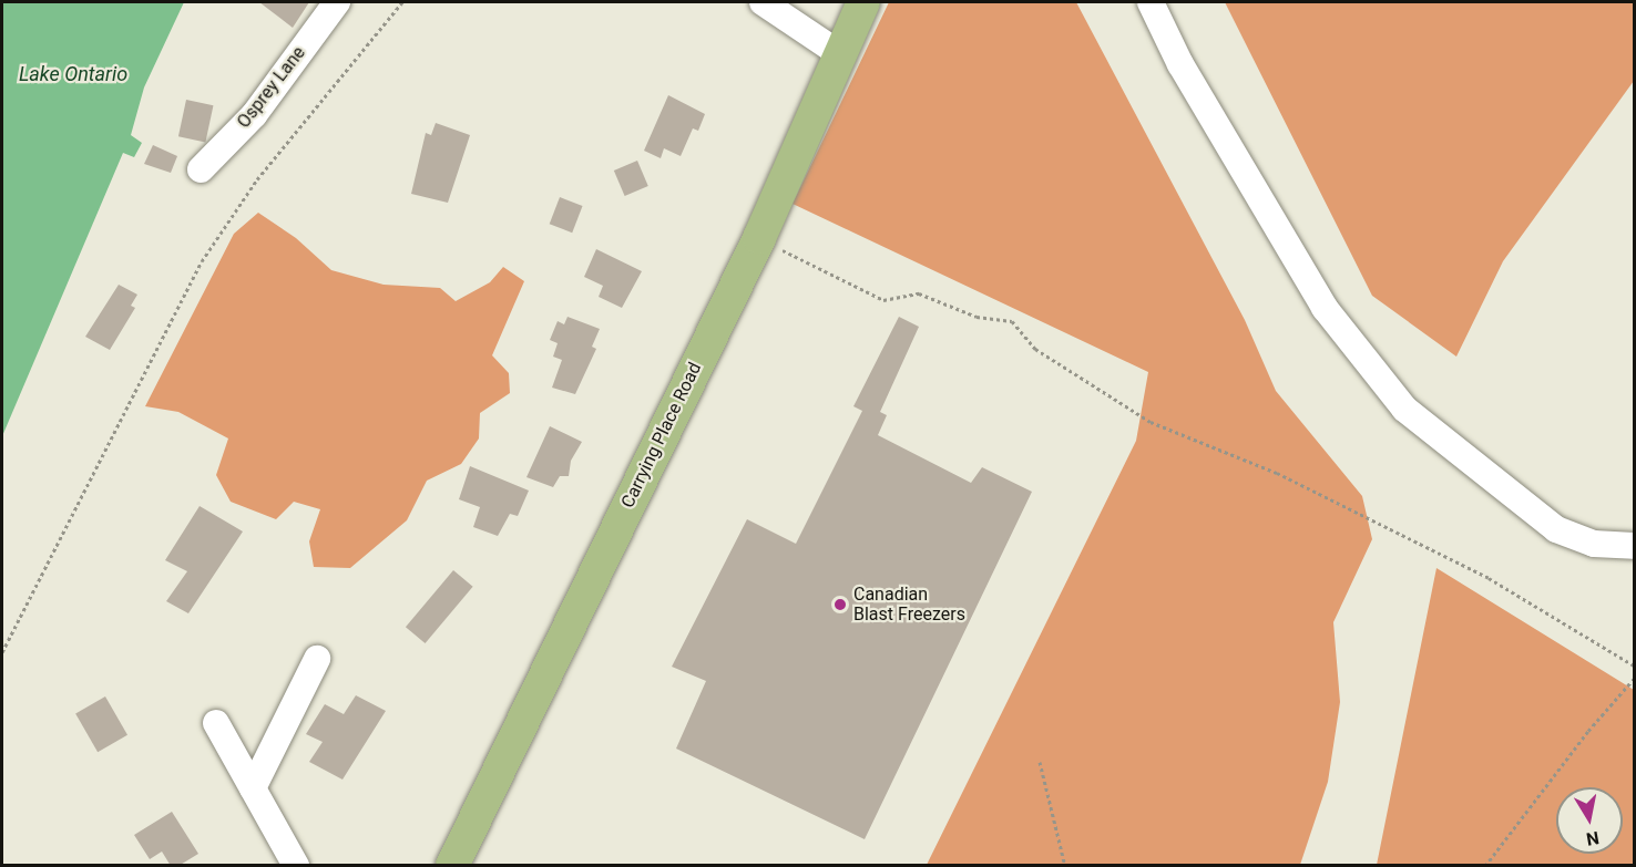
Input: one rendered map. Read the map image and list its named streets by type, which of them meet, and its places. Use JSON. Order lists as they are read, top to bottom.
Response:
{
  "streets": {
    "main road": ["Carrying Place Road"],
    "street": ["Osprey Lane"]
  },
  "water": ["Lake Ontario"],
  "places": ["Canadian Blast Freezers"],
  "north": "bottom"
}
